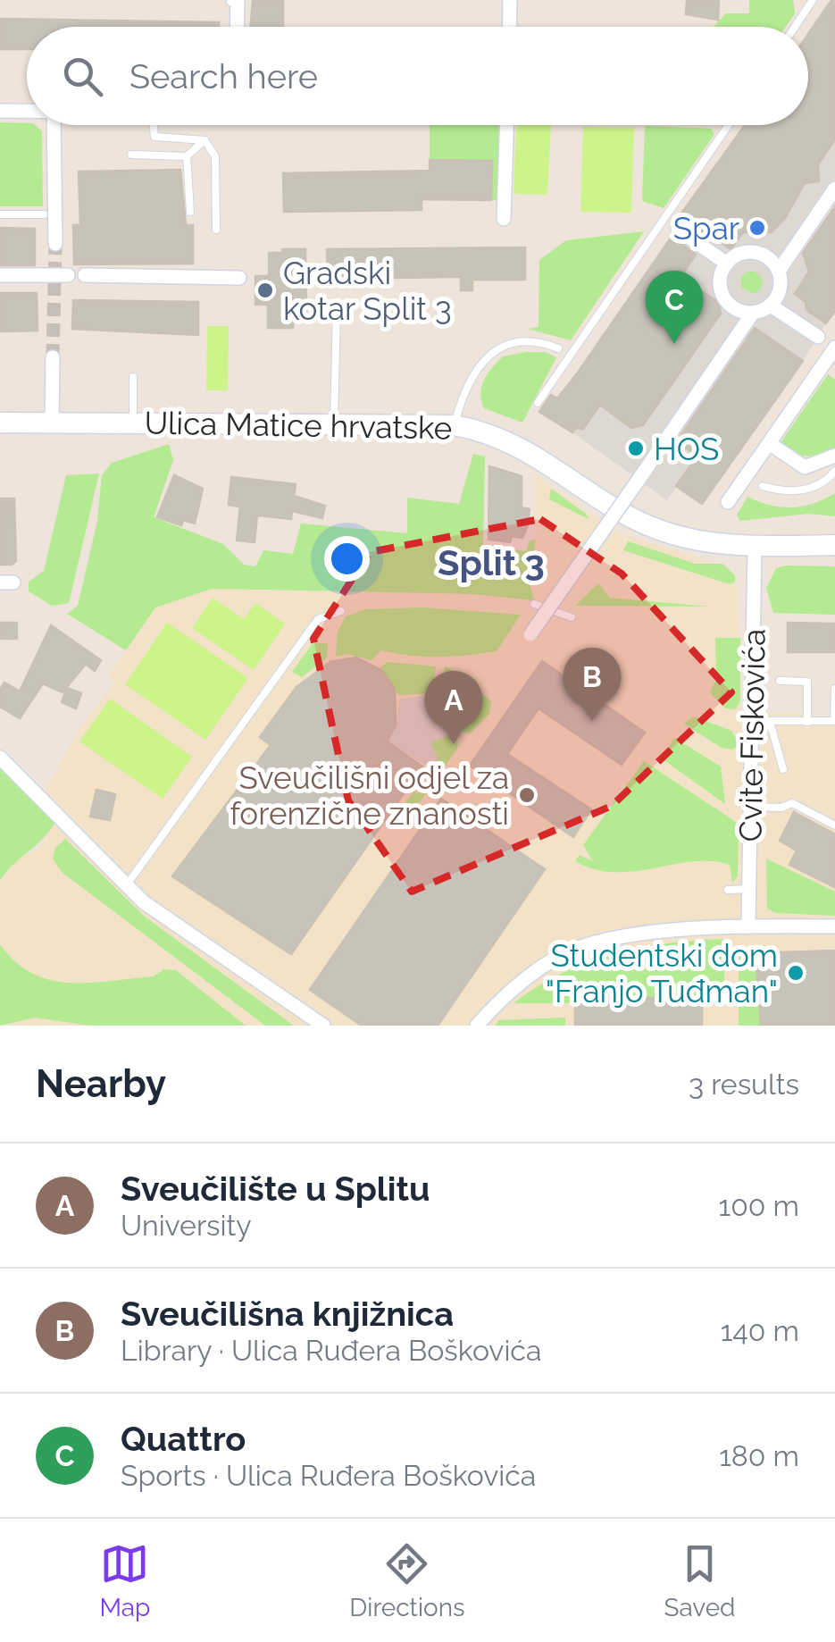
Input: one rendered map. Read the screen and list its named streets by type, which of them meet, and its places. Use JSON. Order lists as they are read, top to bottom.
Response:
{
  "streets": {
    "street": ["Ulica Matice hrvatske", "Cvite Fiskovića"]
  },
  "crossings": [
    ["Ulica Matice hrvatske", "Cvite Fiskovića"]
  ],
  "districts": ["Split 3"],
  "places": [
    "Spar",
    "Gradski kotar Split 3",
    "HOS",
    "Sveučilišni odjel za forenzične znanosti",
    "Studentski dom \"Franjo Tuđman\""
  ],
  "page": {
    "search": "Search here",
    "pins": ["C", "B", "A"],
    "heading": ["Nearby", "3 results"],
    "list": [
      {
        "mark": "A",
        "name": "Sveučilište u Splitu",
        "note": "University",
        "value": "100 m"
      },
      {
        "mark": "B",
        "name": "Sveučilišna knjižnica",
        "note": "Library · Ulica Ruđera Boškovića",
        "value": "140 m"
      },
      {
        "mark": "C",
        "name": "Quattro",
        "note": "Sports · Ulica Ruđera Boškovića",
        "value": "180 m"
      }
    ],
    "nav": ["Map", "Directions", "Saved"]
  }
}
